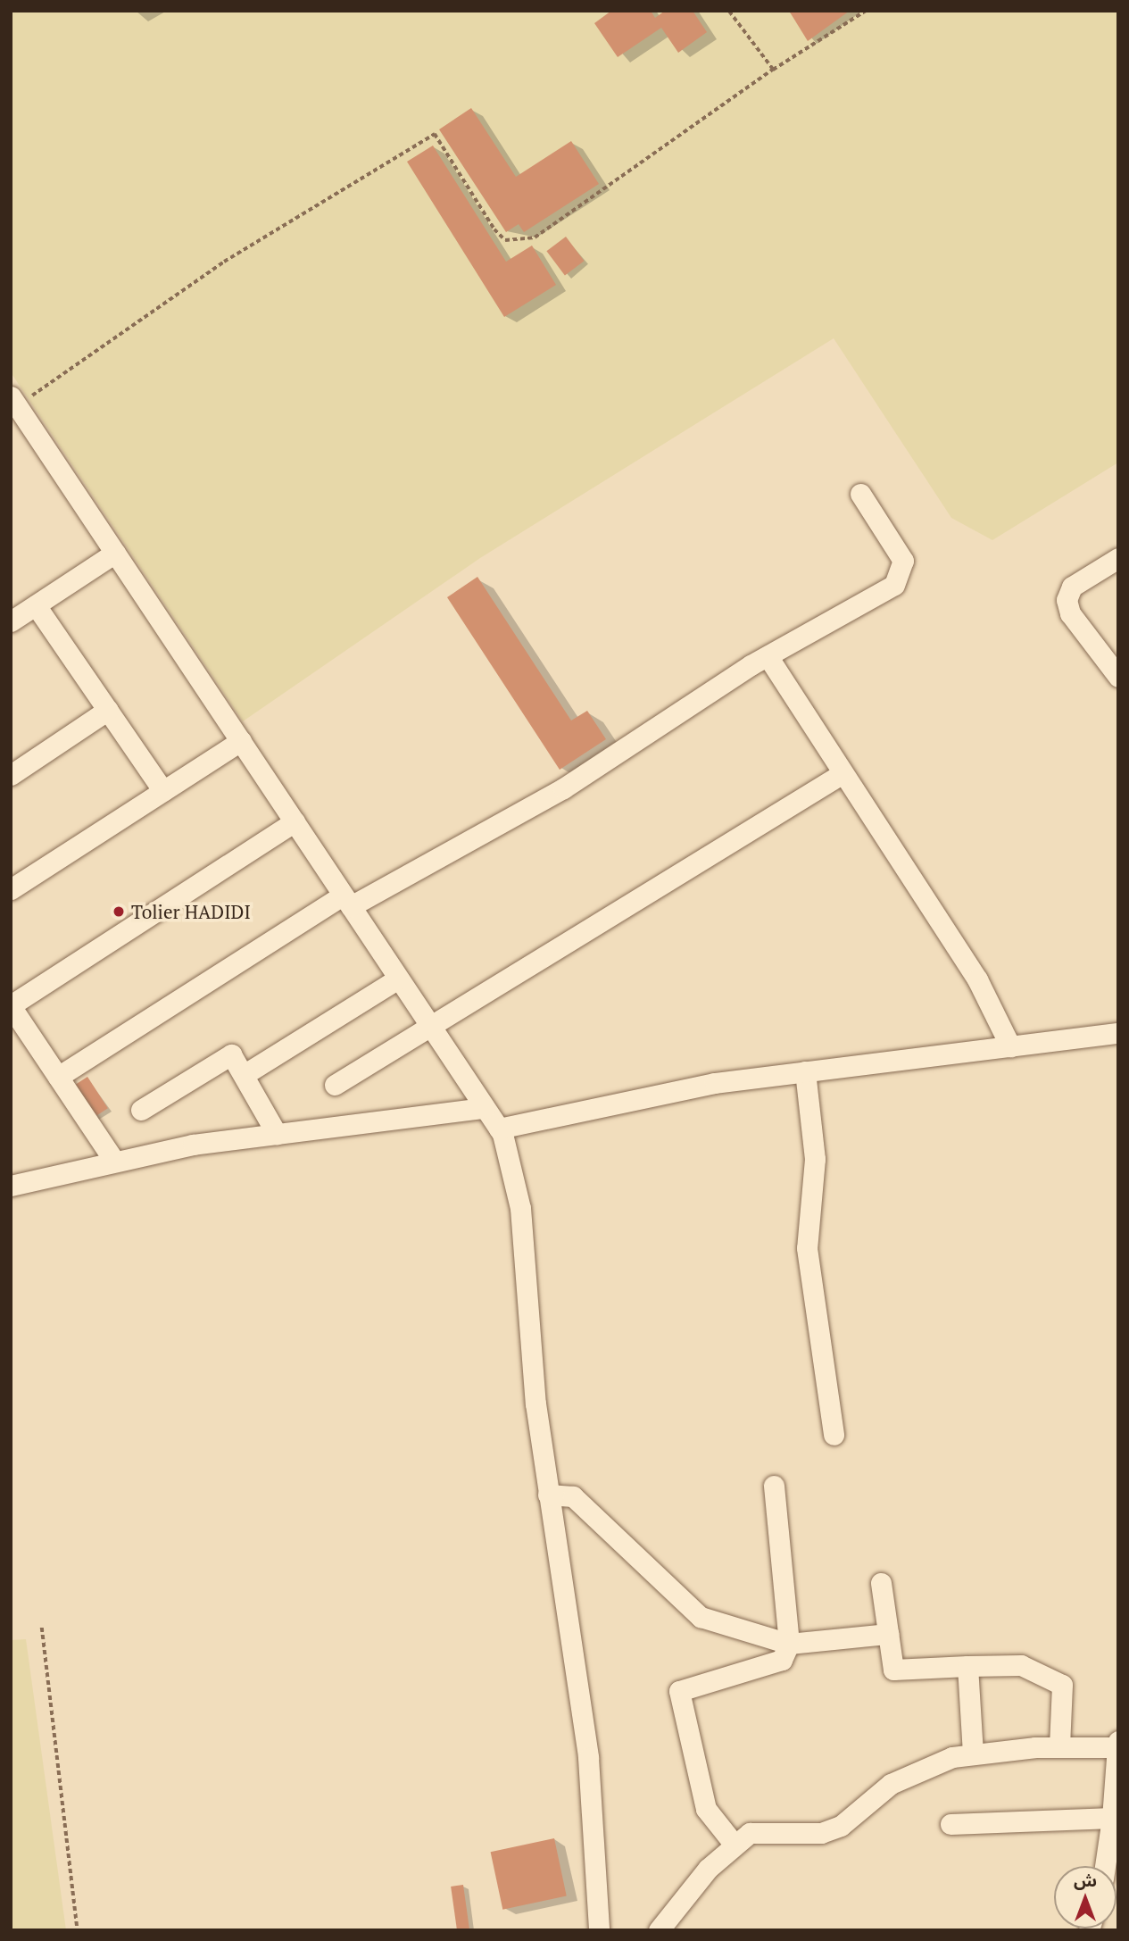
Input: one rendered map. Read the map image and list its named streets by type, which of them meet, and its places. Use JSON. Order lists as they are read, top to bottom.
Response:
{
  "places": ["Tolier HADIDI"],
  "north": "top"
}
